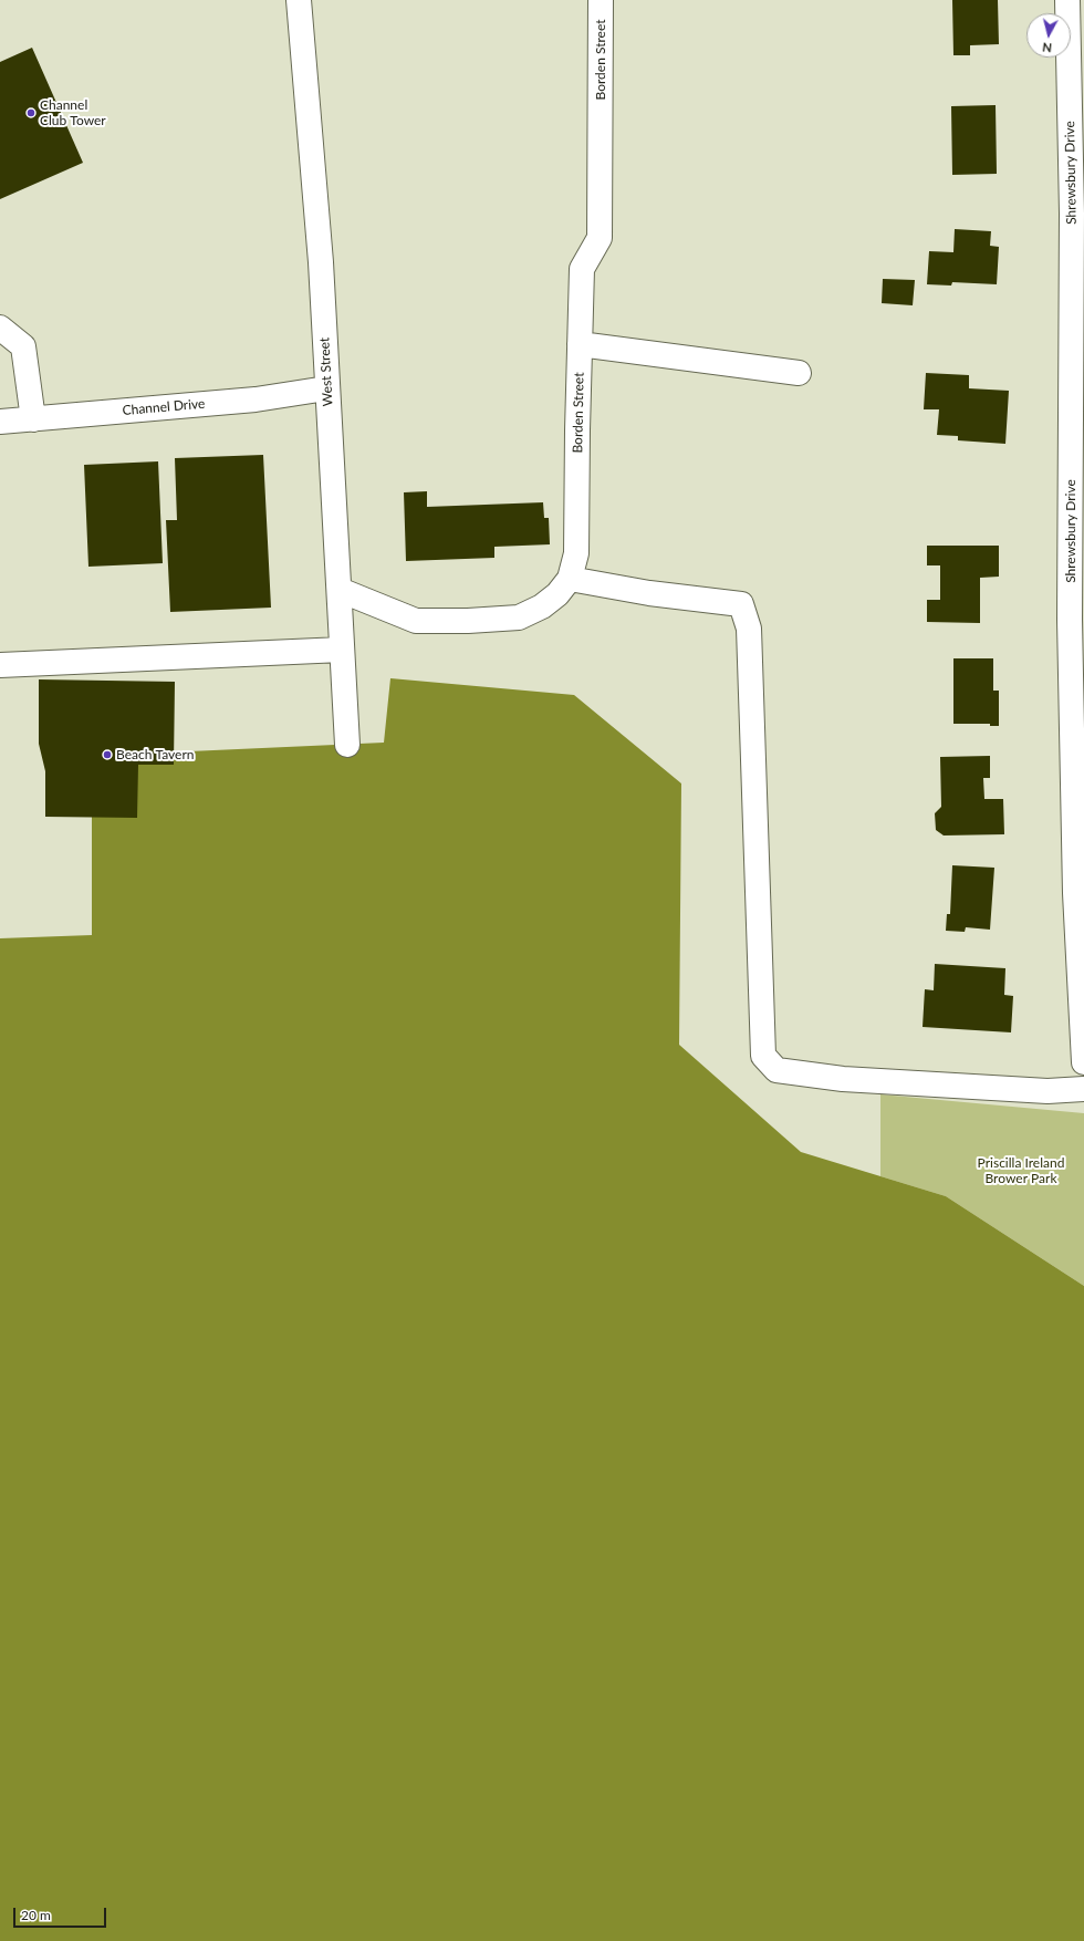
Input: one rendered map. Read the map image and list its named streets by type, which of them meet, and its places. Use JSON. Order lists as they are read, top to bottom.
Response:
{
  "streets": {
    "street": [
      "Borden Street",
      "Shrewsbury Drive",
      "West Street",
      "Channel Drive"
    ]
  },
  "crossings": [
    ["Borden Street", "West Street"],
    ["West Street", "Channel Drive"]
  ],
  "parks": ["Priscilla Ireland Brower Park"],
  "places": ["Channel Club Tower", "Beach Tavern"],
  "scale_bar": "20 m",
  "north": "bottom"
}
